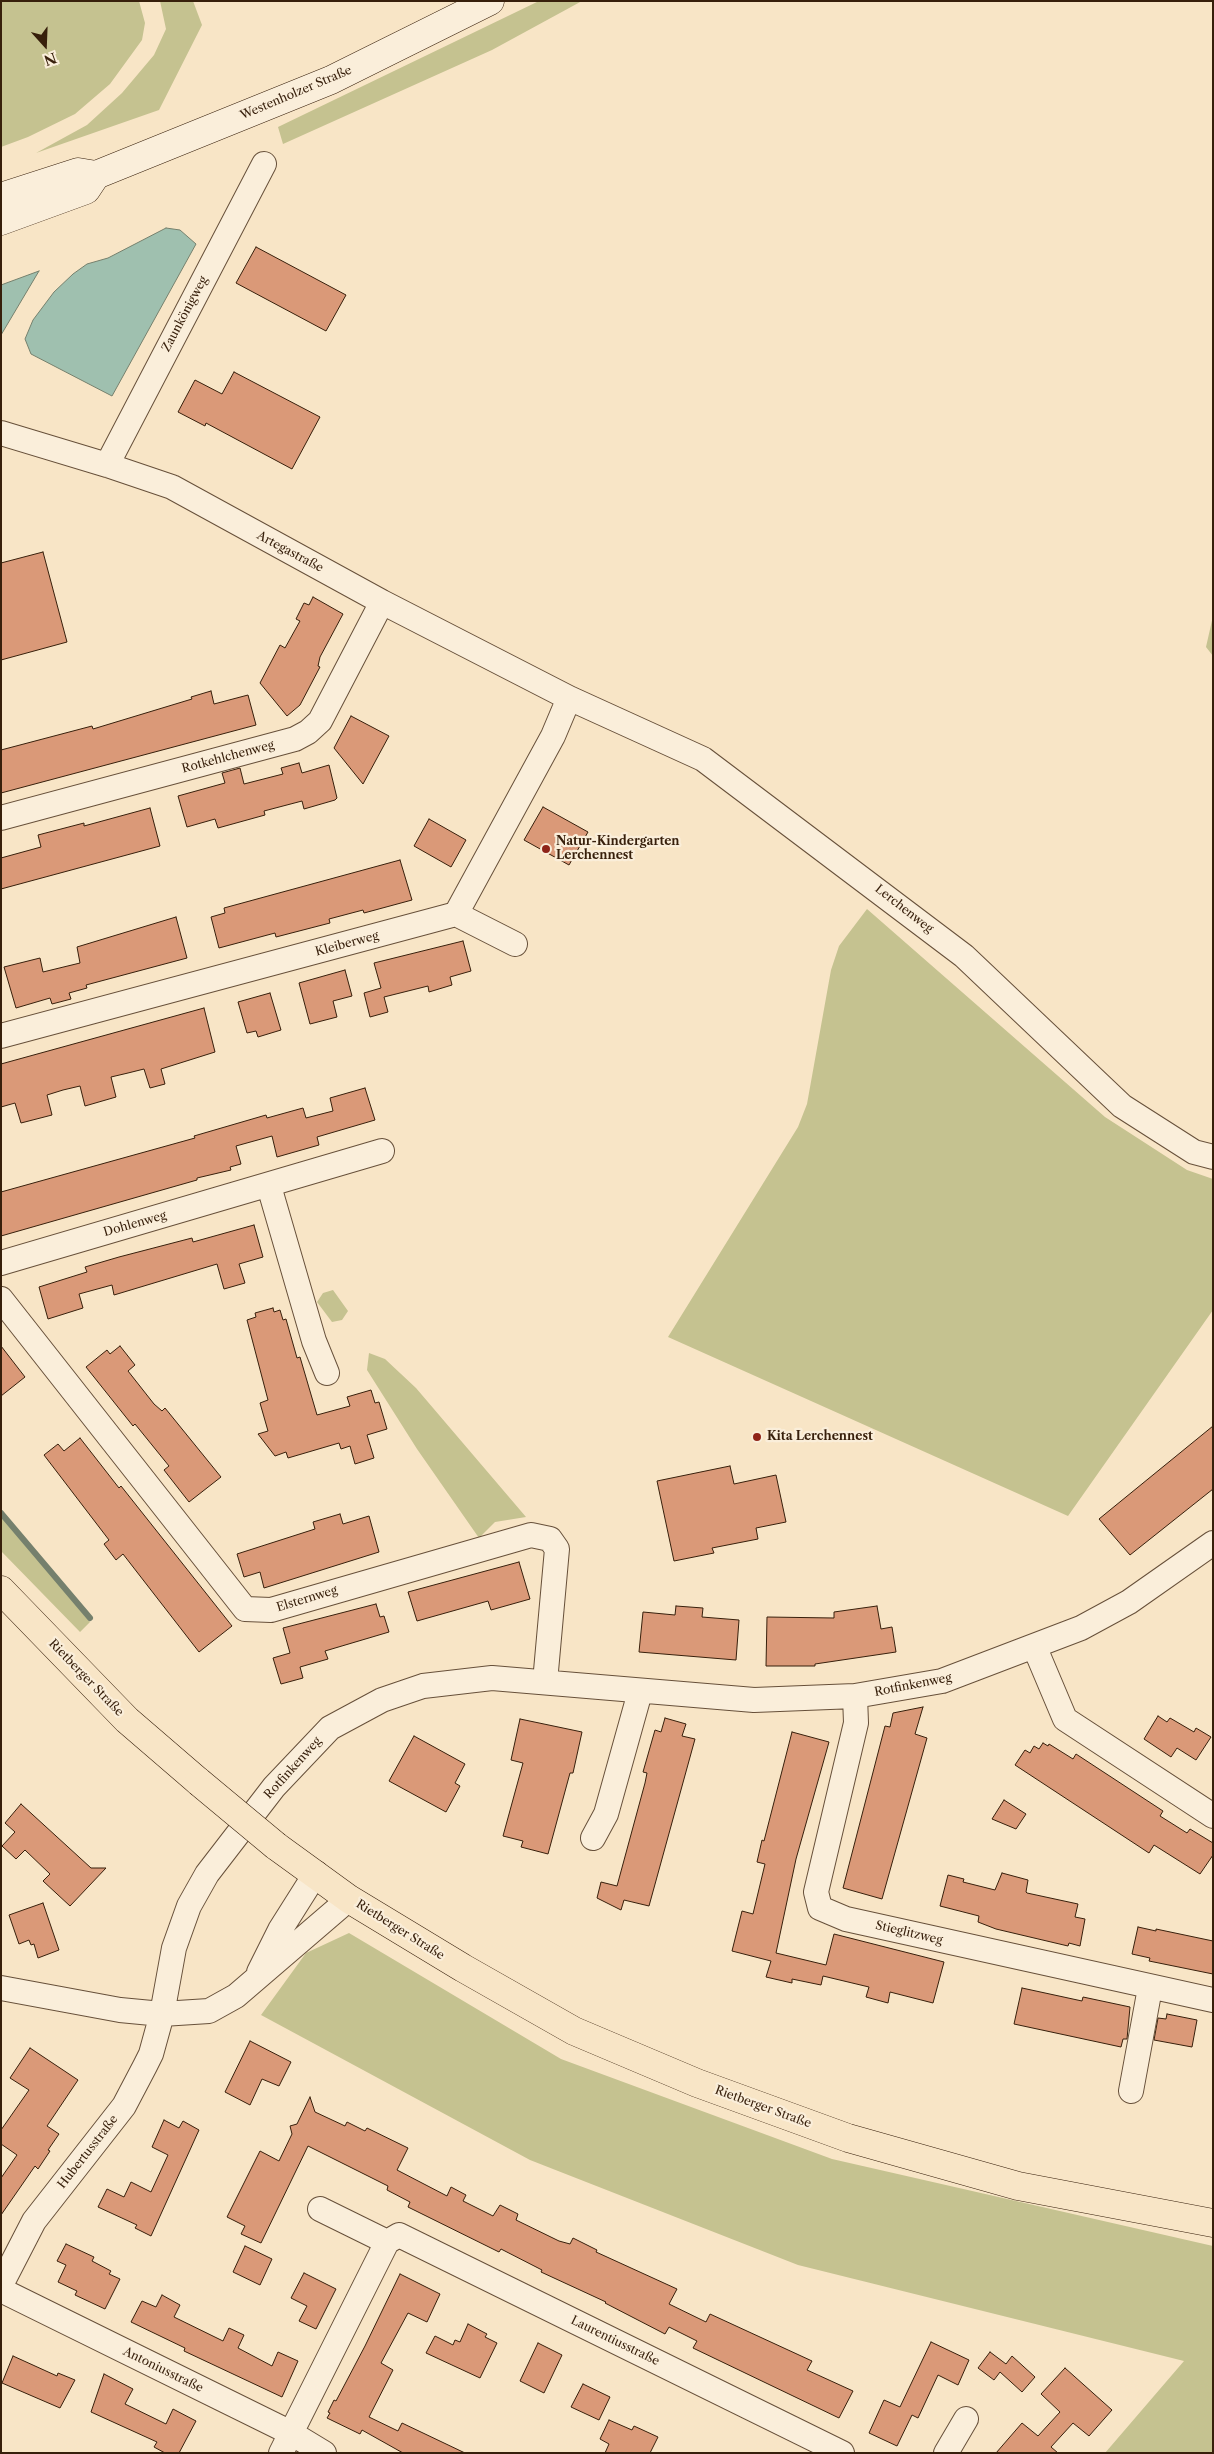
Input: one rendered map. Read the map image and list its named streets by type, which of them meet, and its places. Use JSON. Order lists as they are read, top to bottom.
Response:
{
  "streets": {
    "main road": ["Westenholzer Straße", "Rietberger Straße"],
    "street": [
      "Zaunkönigweg",
      "Artegastraße",
      "Rotkehlchenweg",
      "Lerchenweg",
      "Kleiberweg",
      "Dohlenweg",
      "Elsternweg",
      "Rotfinkenweg",
      "Stieglitzweg",
      "Hubertusstraße",
      "Laurentiusstraße",
      "Antoniusstraße"
    ]
  },
  "crossings": [
    ["Zaunkönigweg", "Artegastraße"],
    ["Artegastraße", "Rotkehlchenweg"],
    ["Artegastraße", "Lerchenweg"],
    ["Elsternweg", "Rotfinkenweg"],
    ["Rietberger Straße", "Rotfinkenweg"],
    ["Rietberger Straße", "Hubertusstraße"],
    ["Rotfinkenweg", "Stieglitzweg"],
    ["Rotfinkenweg", "Hubertusstraße"]
  ],
  "places": ["Natur-Kindergarten Lerchennest", "Kita Lerchennest"],
  "north": "bottom"
}
